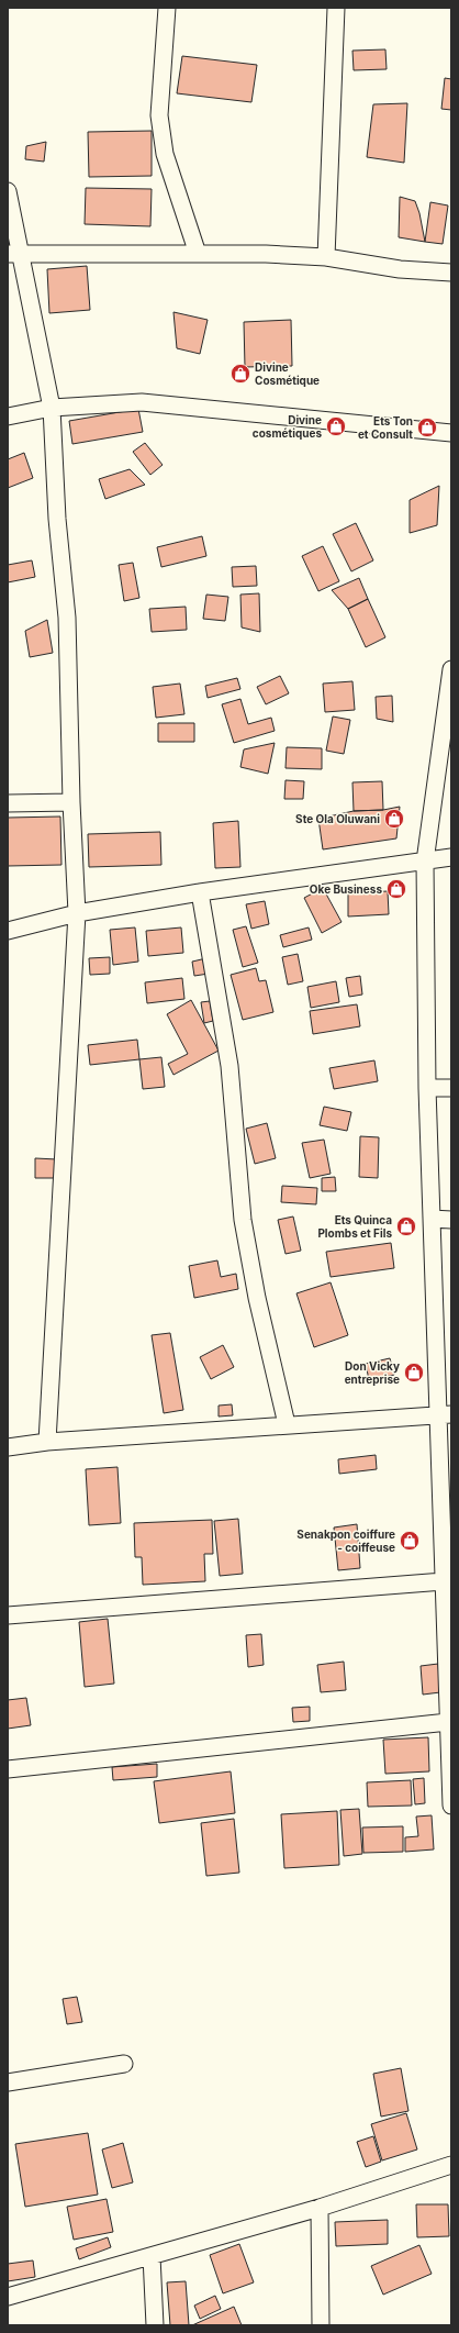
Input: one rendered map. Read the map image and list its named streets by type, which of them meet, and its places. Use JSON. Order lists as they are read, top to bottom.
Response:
{
  "places": {
    "shop": [
      "Divine Cosmétique",
      "Divine cosmétiques",
      "Ets Ton et Consult",
      "Ste Ola Oluwani",
      "Oke Business",
      "Ets Quinca Plombs et Fils",
      "Don Vicky entreprise",
      "Senakpon coiffure - coiffeuse"
    ]
  }
}
